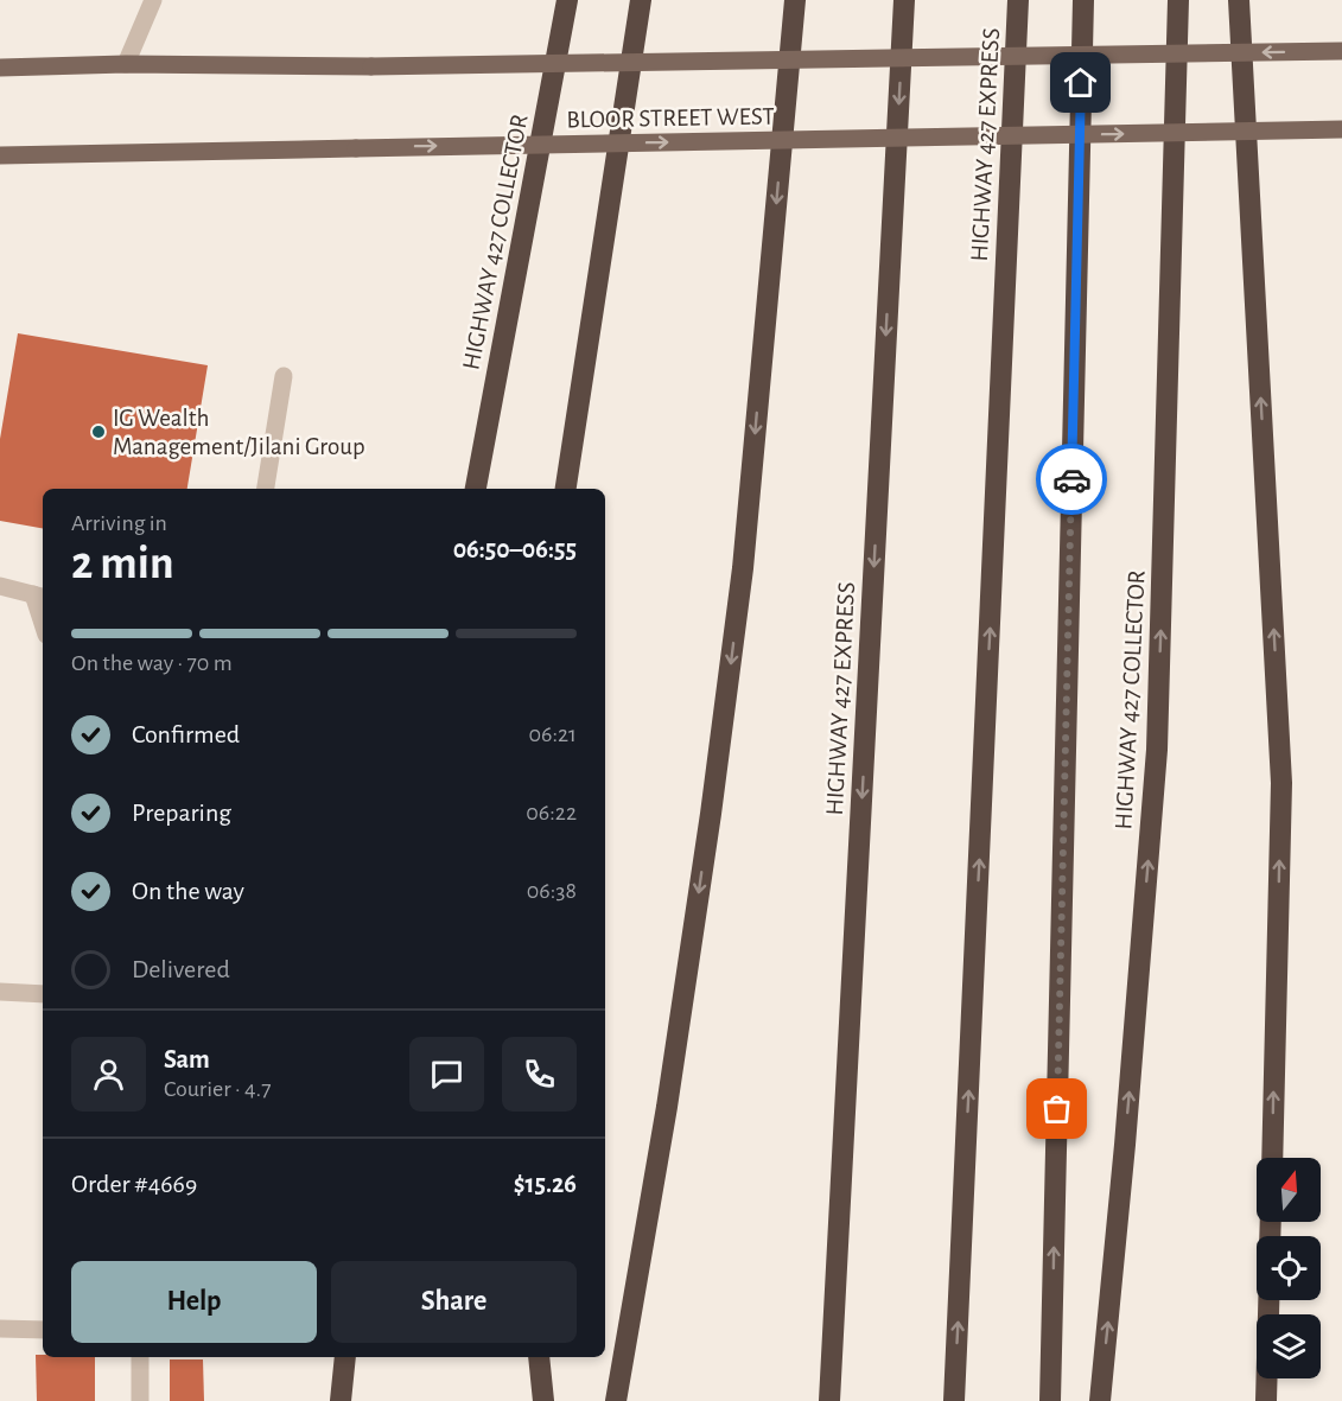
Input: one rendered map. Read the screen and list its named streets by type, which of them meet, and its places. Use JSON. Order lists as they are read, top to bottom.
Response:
{
  "streets": {
    "highway": ["HIGHWAY 427 EXPRESS", "HIGHWAY 427 COLLECTOR"],
    "main road": ["BLOOR STREET WEST"]
  },
  "places": ["IG Wealth Management/Jilani Group"],
  "north": "top",
  "page": {
    "heading": ["2 min", "Arriving in", "06:50–06:55"],
    "panel": [
      "Sam",
      "Courier · 4.7",
      "Order #4669",
      "$15.26"
    ],
    "bar": "On the way · 70 m",
    "list": [
      ["Confirmed", "06:21"],
      ["Preparing", "06:22"],
      ["On the way", "06:38"],
      "Delivered"
    ],
    "buttons": ["Help", "Share"]
  }
}
